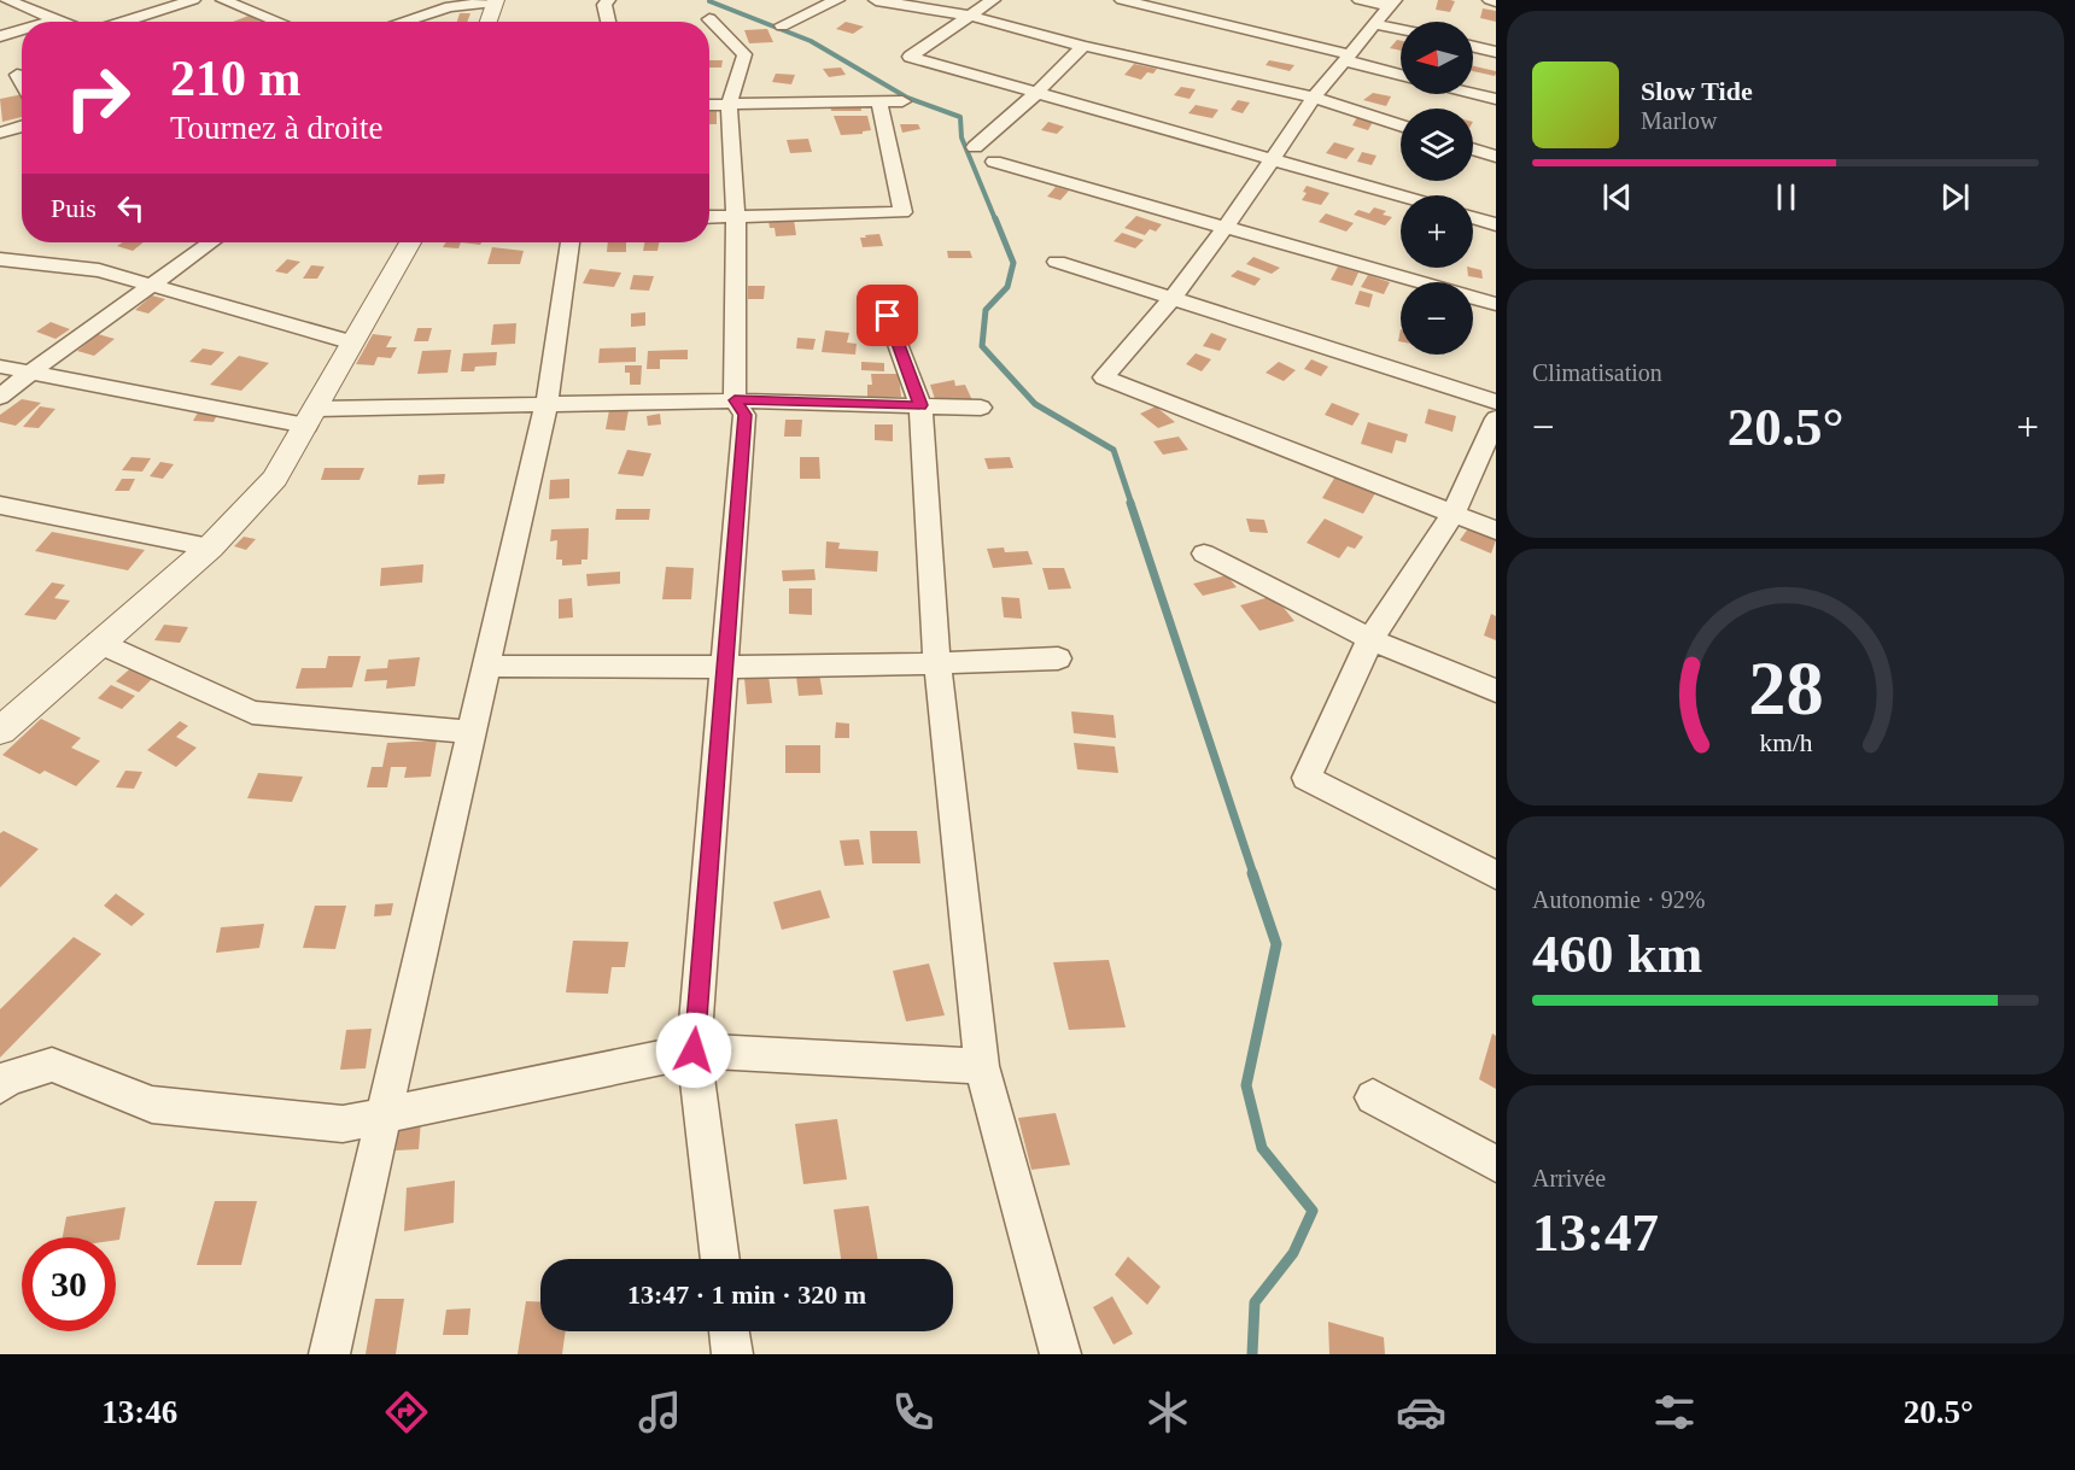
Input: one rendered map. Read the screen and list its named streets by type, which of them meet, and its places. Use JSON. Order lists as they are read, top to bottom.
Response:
{
  "north": "left",
  "page": {
    "map_buttons": ["+", "−"],
    "turn": ["210 m", "Tournez à droite"],
    "song": ["Slow Tide", "Marlow"],
    "then": "Puis",
    "tile": [
      "Climatisation",
      ["Autonomie · 92%", "460 km"],
      ["Arrivée", "13:47"]
    ],
    "heat": ["−", "20.5°", "+"],
    "limit": "30",
    "trip": "13:47 · 1 min · 320 m",
    "tabs": ["13:46", "20.5°"],
    "gauge": ["28", "km/h"]
  }
}
